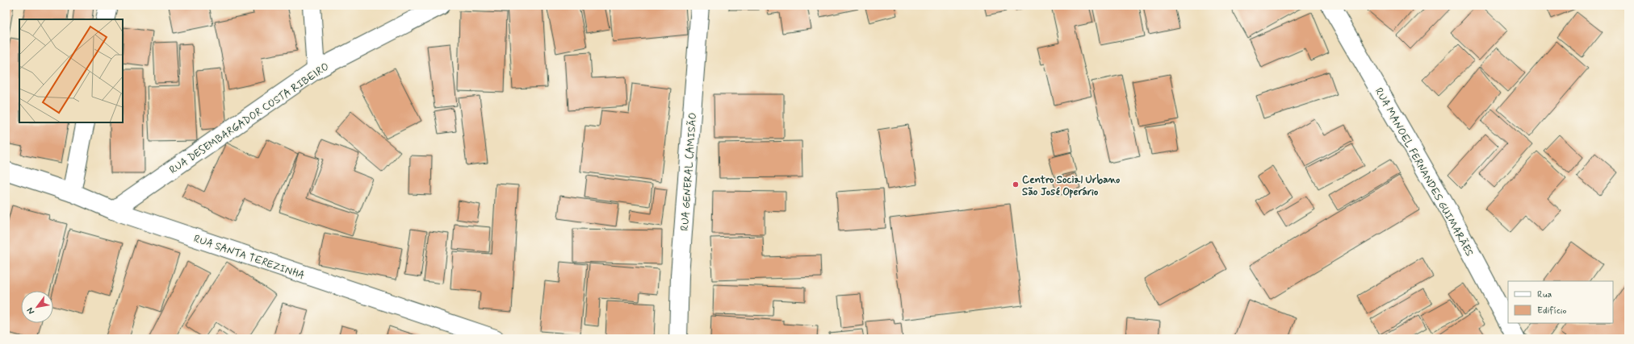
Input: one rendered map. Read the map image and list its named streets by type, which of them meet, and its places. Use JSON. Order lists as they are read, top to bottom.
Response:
{
  "streets": {
    "street": [
      "RUA DESEMBARGADOR COSTA RIBEIRO",
      "RUA GENERAL CAMISÃO",
      "RUA MANOEL FERNANDES GUIMARÃES",
      "RUA SANTA TEREZINHA"
    ]
  },
  "crossings": [
    ["RUA DESEMBARGADOR COSTA RIBEIRO", "RUA SANTA TEREZINHA"]
  ],
  "places": ["Centro Social Urbano São José Operário"],
  "legend": ["Rua", "Edifício"],
  "north": "bottom left"
}
